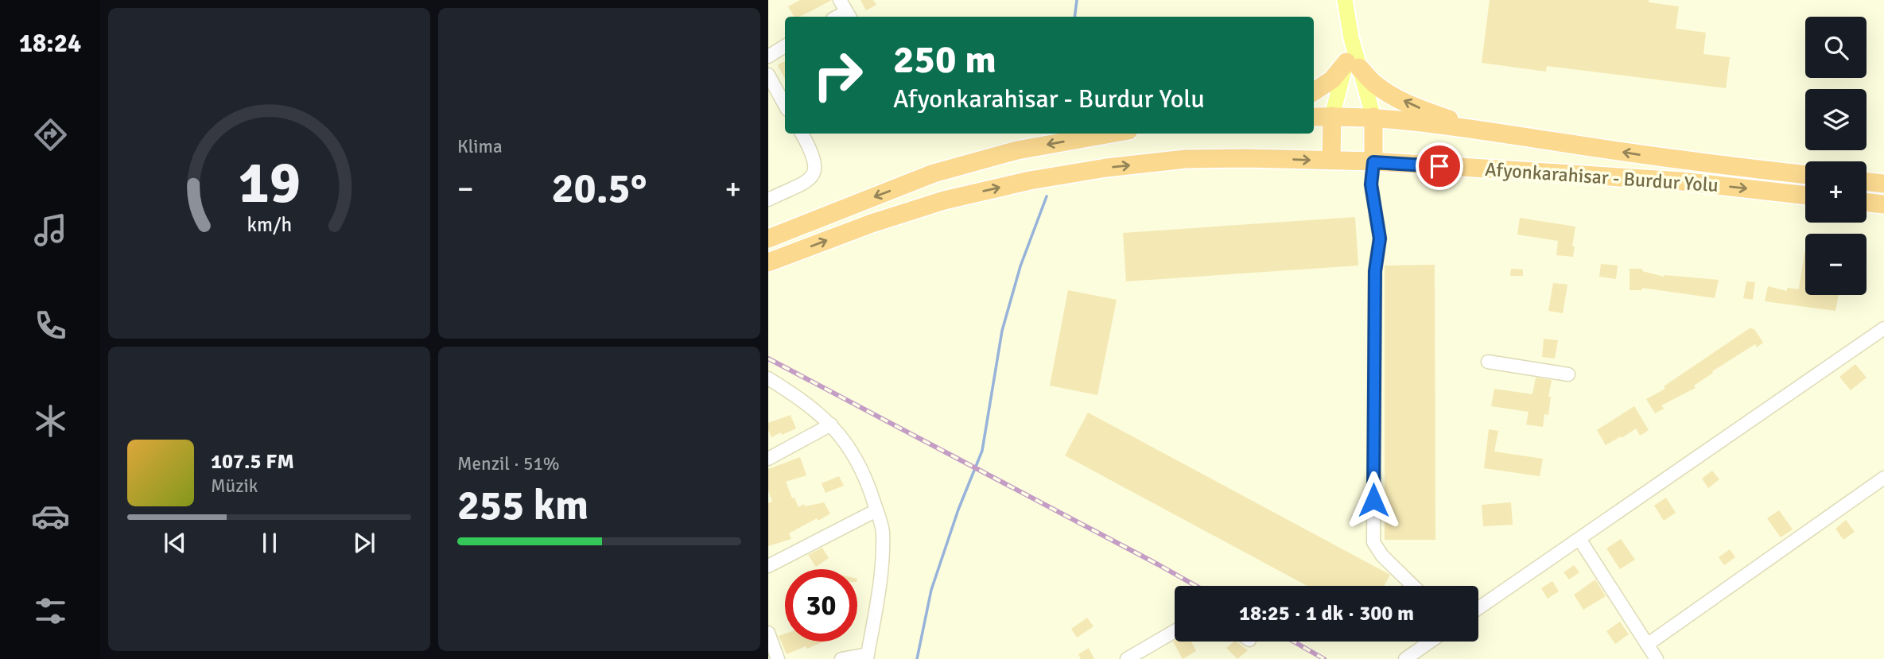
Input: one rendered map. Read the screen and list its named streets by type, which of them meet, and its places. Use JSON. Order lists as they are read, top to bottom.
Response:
{
  "streets": {
    "highway": ["Afyonkarahisar - Burdur Yolu"]
  },
  "page": {
    "tabs": "18:24",
    "tile": [
      "Klima",
      ["Menzil · 51%", "255 km"]
    ],
    "map_buttons": ["+", "−"],
    "turn": ["250 m", "Afyonkarahisar - Burdur Yolu"],
    "heat": ["−", "20.5°", "+"],
    "song": ["107.5 FM", "Müzik"],
    "limit": "30",
    "trip": "18:25 · 1 dk · 300 m",
    "gauge": ["19", "km/h"]
  }
}
